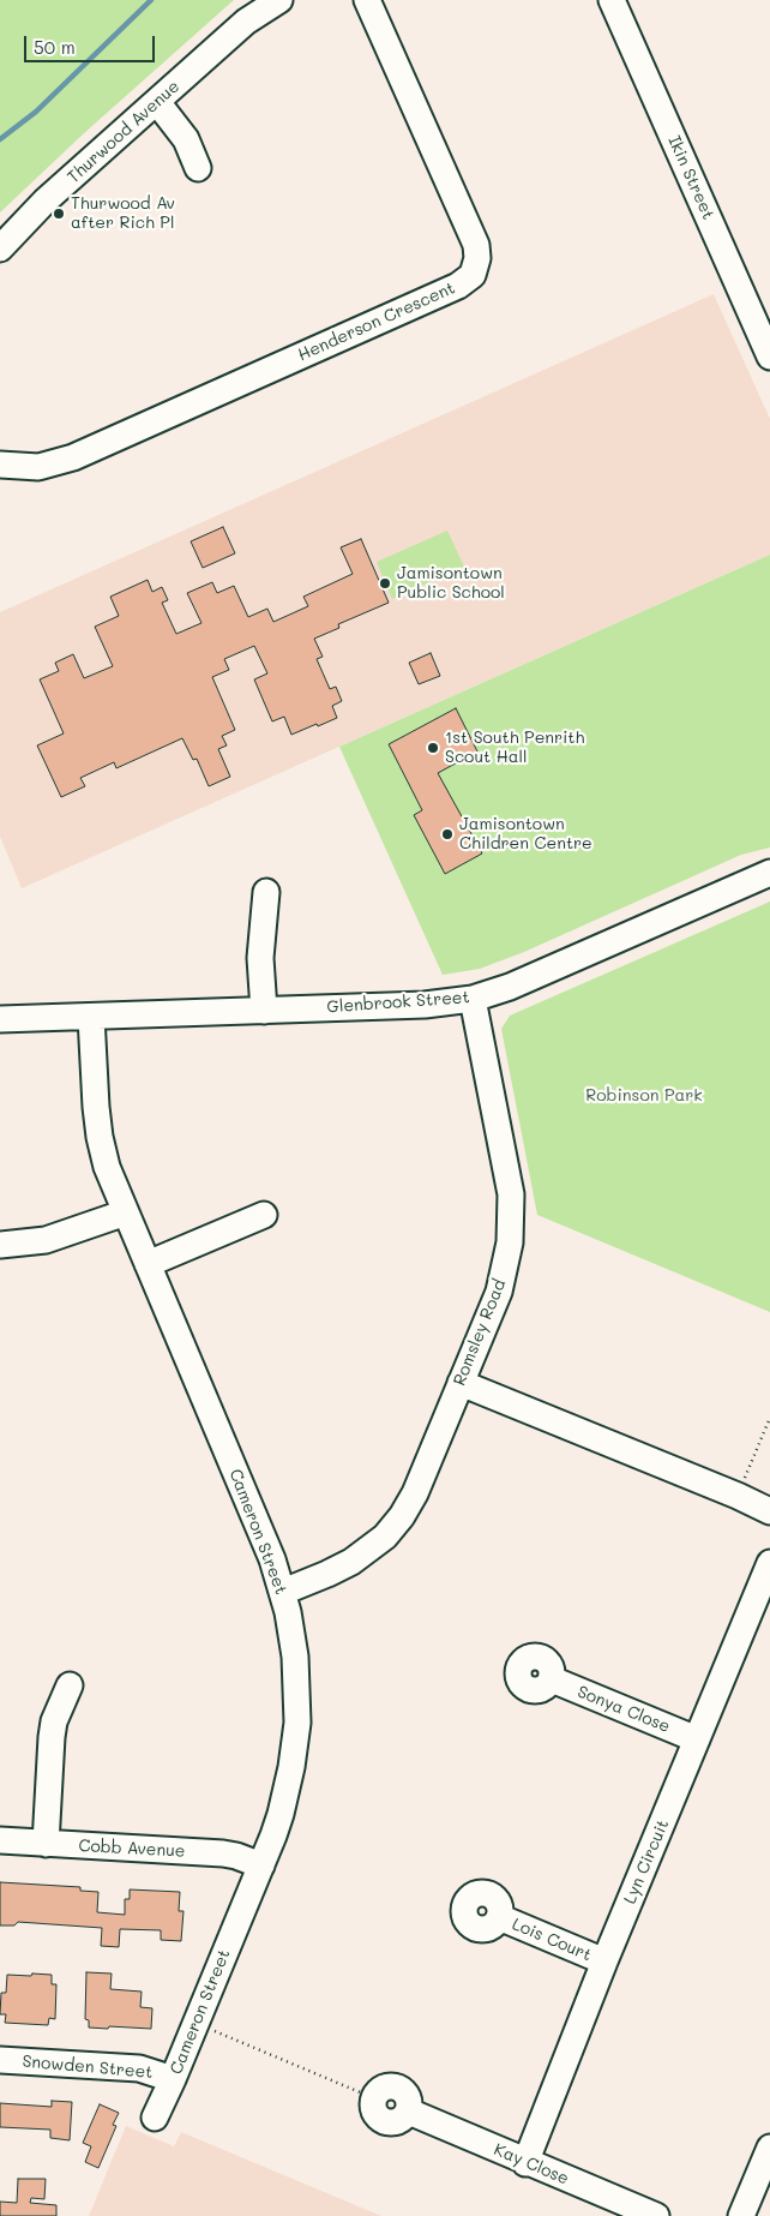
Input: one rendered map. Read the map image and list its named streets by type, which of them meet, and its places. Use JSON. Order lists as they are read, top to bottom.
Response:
{
  "streets": {
    "street": [
      "Thurwood Avenue",
      "Ikin Street",
      "Henderson Crescent",
      "Glenbrook Street",
      "Romsley Road",
      "Cameron Street",
      "Sonya Close",
      "Cobb Avenue",
      "Lyn Circuit",
      "Lois Court",
      "Snowden Street",
      "Kay Close"
    ]
  },
  "crossings": [
    ["Glenbrook Street", "Romsley Road"],
    ["Glenbrook Street", "Cameron Street"],
    ["Romsley Road", "Cameron Street"],
    ["Cameron Street", "Cobb Avenue"],
    ["Cameron Street", "Snowden Street"],
    ["Sonya Close", "Lyn Circuit"],
    ["Lyn Circuit", "Lois Court"],
    ["Lyn Circuit", "Kay Close"]
  ],
  "parks": ["Robinson Park"],
  "places": [
    "Thurwood Av after Rich Pl",
    "Jamisontown Public School",
    "1st South Penrith Scout Hall",
    "Jamisontown Children Centre"
  ],
  "scale_bar": "50 m"
}
